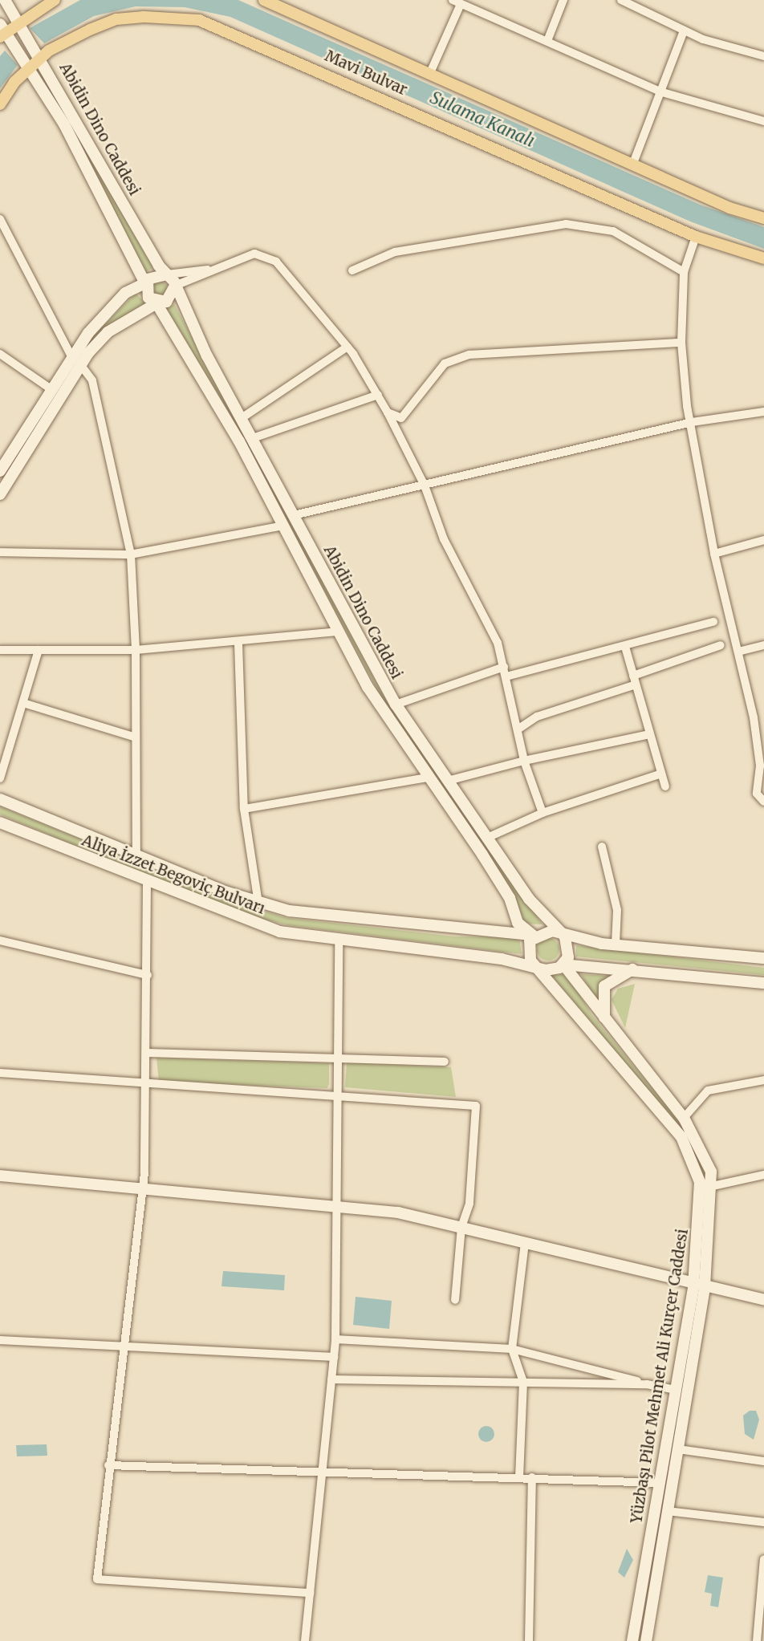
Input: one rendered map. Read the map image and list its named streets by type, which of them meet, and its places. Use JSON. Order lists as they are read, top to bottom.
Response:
{
  "streets": {
    "main road": [
      "Mavi Bulvar",
      "Abidin Dino Caddesi",
      "Aliya İzzet Begoviç Bulvarı",
      "Yüzbaşı Pilot Mehmet Ali Kurçer Caddesi"
    ]
  },
  "crossings": [
    ["Mavi Bulvar", "Abidin Dino Caddesi"],
    ["Abidin Dino Caddesi", "Aliya İzzet Begoviç Bulvarı"],
    ["Abidin Dino Caddesi", "Yüzbaşı Pilot Mehmet Ali Kurçer Caddesi"],
    ["Aliya İzzet Begoviç Bulvarı", "Yüzbaşı Pilot Mehmet Ali Kurçer Caddesi"]
  ],
  "water": ["Sulama Kanalı"]
}
